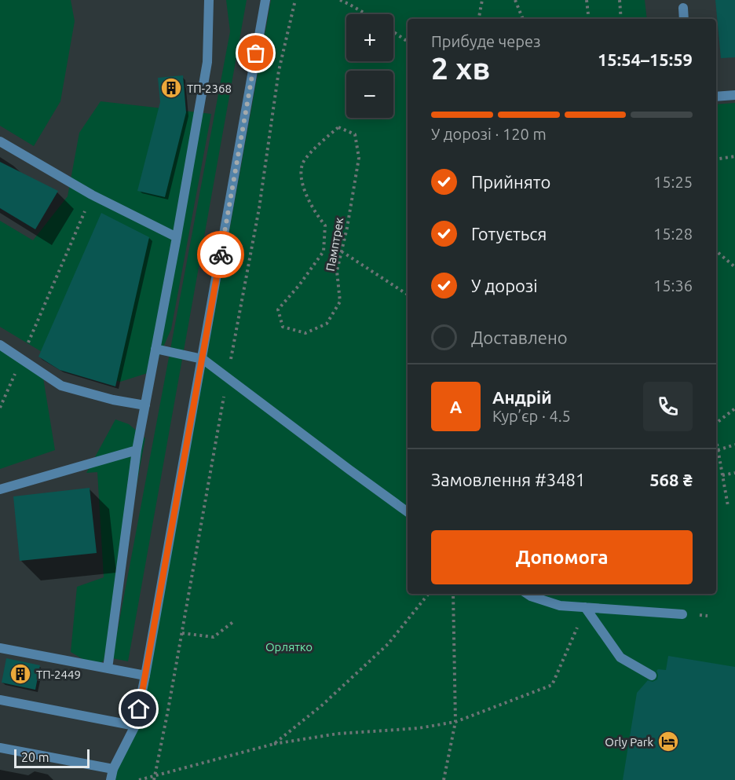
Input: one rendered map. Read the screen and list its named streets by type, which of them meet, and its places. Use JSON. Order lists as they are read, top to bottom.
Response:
{
  "streets": {
    "path": ["Памптрек"]
  },
  "parks": ["Орлятко"],
  "places": {
    "building": ["ТП-2368", "ТП-2449"],
    "hotel": ["Orly Park"]
  },
  "scale_bar": "20 m",
  "page": {
    "map_buttons": ["+", "−"],
    "heading": ["2 хв", "Прибуде через", "15:54–15:59"],
    "panel": [
      "Андрій",
      "Кур’єр · 4.5",
      "Замовлення #3481",
      "568 ₴"
    ],
    "bar": "У дорозі · 120 m",
    "list": [
      ["Прийнято", "15:25"],
      ["Готується", "15:28"],
      ["У дорозі", "15:36"],
      "Доставлено"
    ],
    "round": "А",
    "buttons": "Допомога",
    "scale": "20 m"
  }
}
